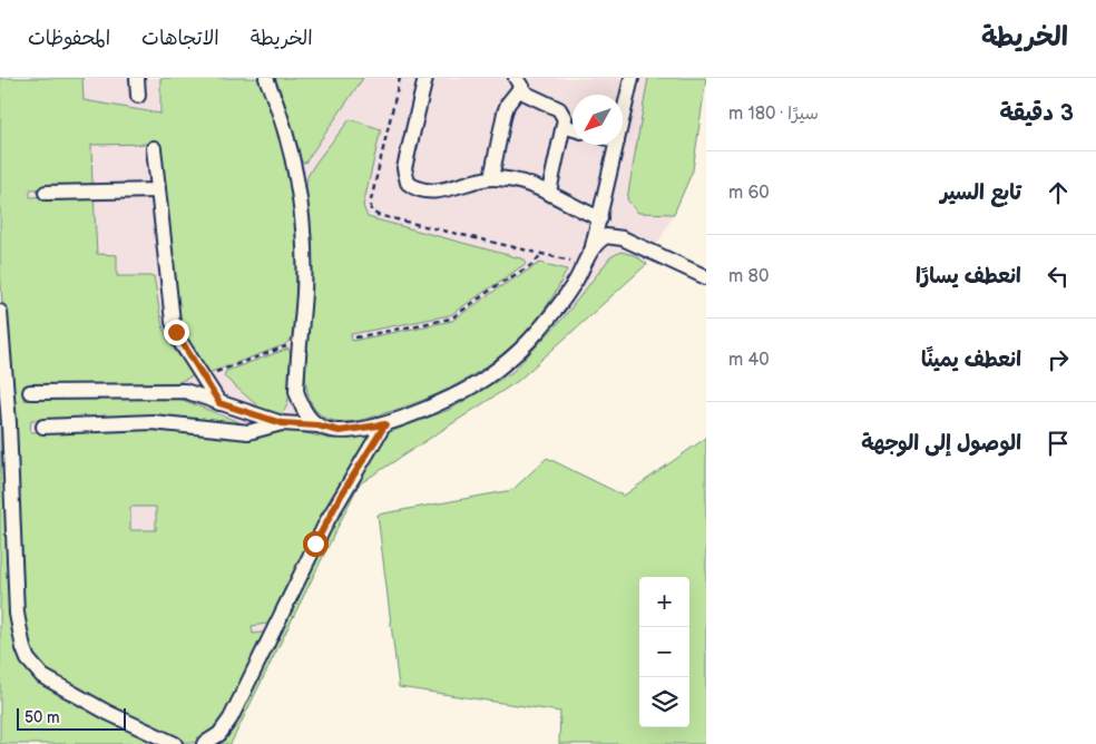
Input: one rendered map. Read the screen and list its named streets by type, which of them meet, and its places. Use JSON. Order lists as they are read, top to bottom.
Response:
{
  "scale_bar": "50 m",
  "north": "bottom left",
  "page": {
    "header": "الخريطة",
    "nav": ["الخريطة", "الاتجاهات", "المحفوظات"],
    "heading": ["3 دقيقة", "سيرًا · 180 m"],
    "list": [
      ["تابع السير", "60 m"],
      ["انعطف يسارًا", "80 m"],
      ["انعطف يمينًا", "40 m"],
      "الوصول إلى الوجهة"
    ],
    "map_buttons": ["+", "−"],
    "scale": "50 m"
  }
}
